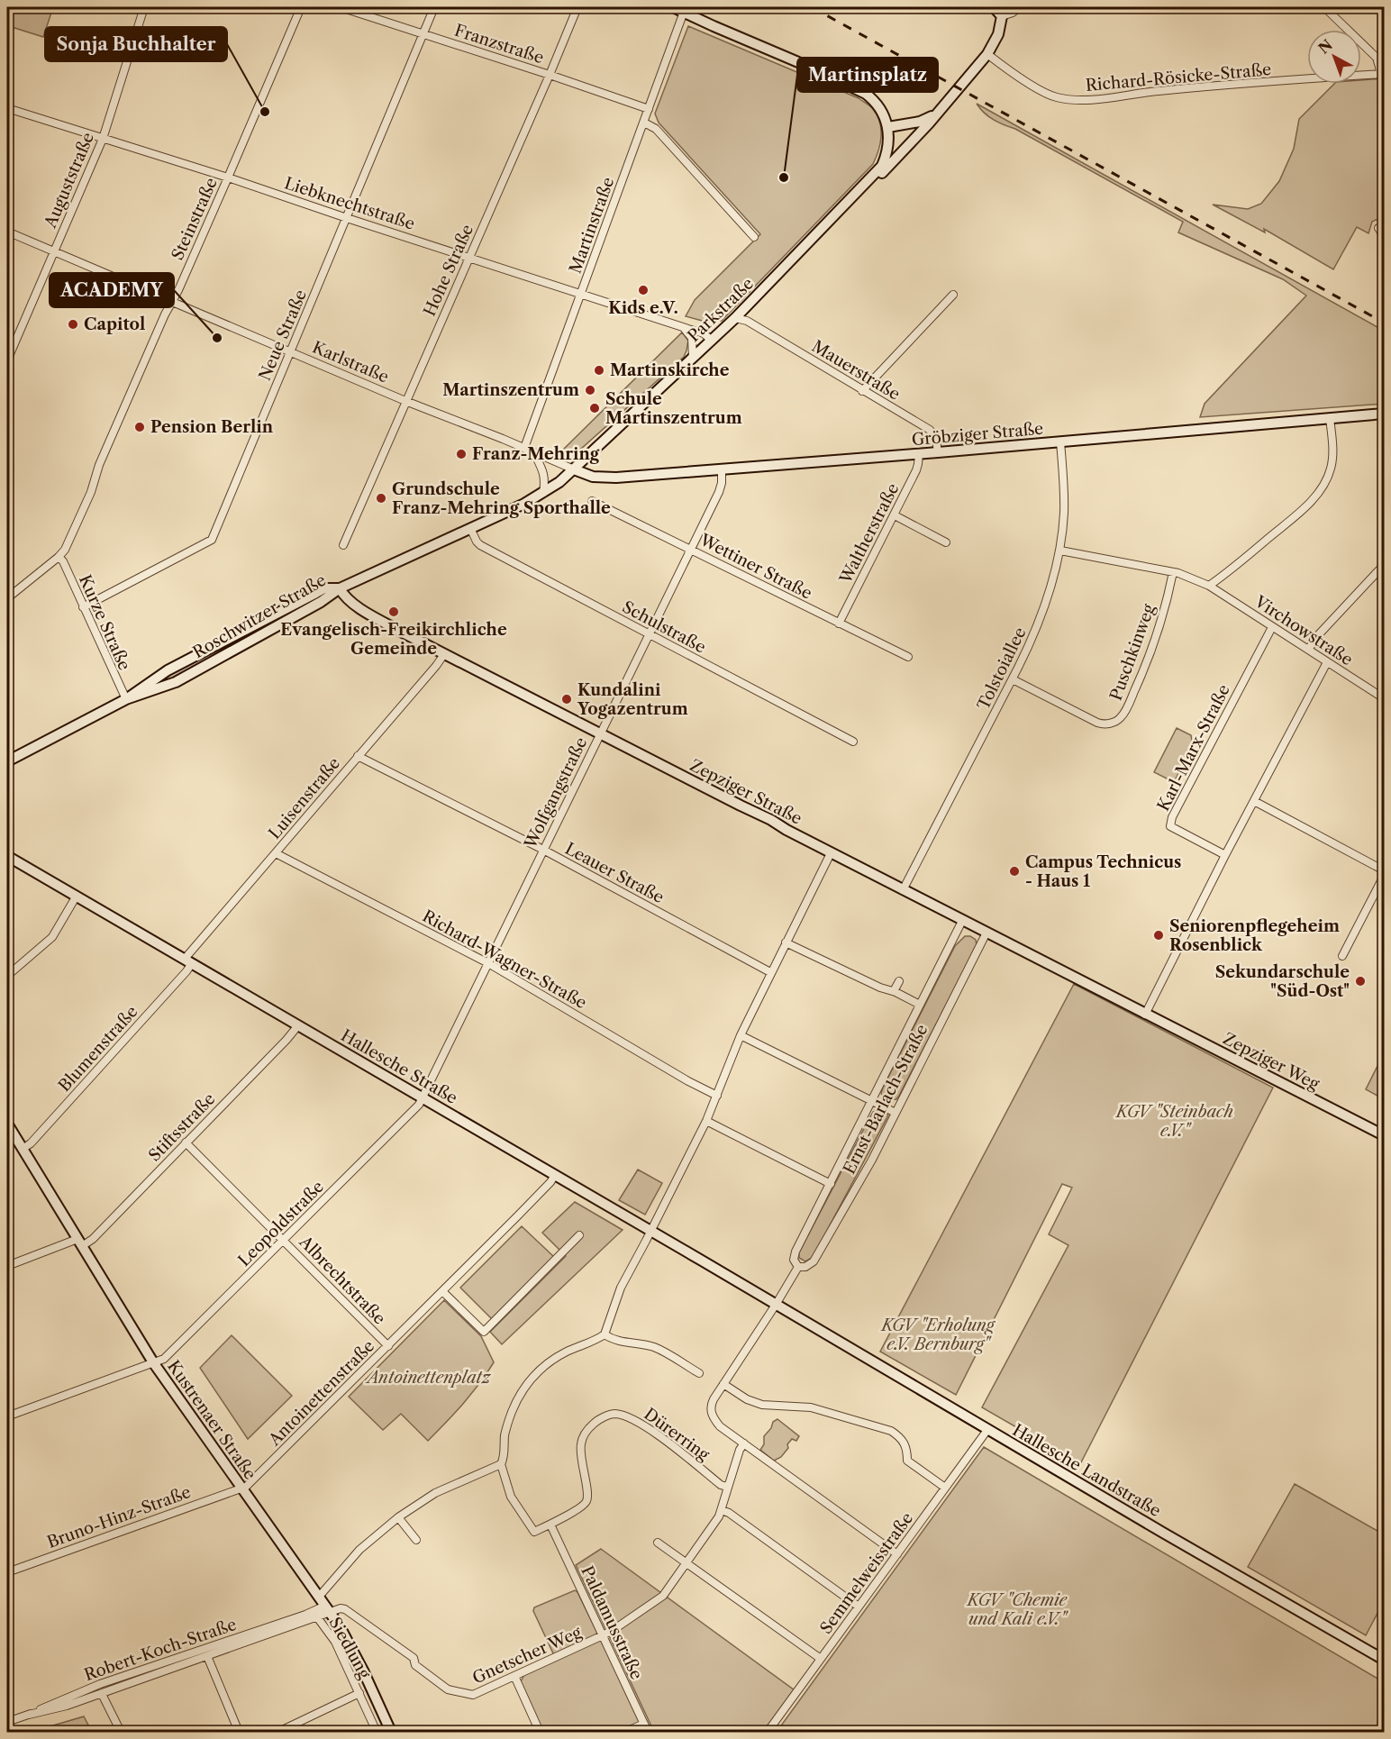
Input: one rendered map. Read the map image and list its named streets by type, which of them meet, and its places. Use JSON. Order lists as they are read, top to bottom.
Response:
{
  "streets": {
    "main road": [
      "Parkstraße",
      "Gröbziger Straße",
      "Roschwitzer Straße",
      "Zepziger Straße",
      "Zepziger Weg",
      "Hallesche Straße",
      "Kustrenaer Straße",
      "Hallesche Landstraße"
    ],
    "street": [
      "Franzstraße",
      "Richard-Rösicke-Straße",
      "Auguststraße",
      "Liebknechtstraße",
      "Steinstraße",
      "Martinstraße",
      "Hohe Straße",
      "Neue Straße",
      "Karlstraße",
      "Mauerstraße",
      "Waltherstraße",
      "Wettiner Straße",
      "Kurze Straße",
      "Schulstraße",
      "Virchowstraße",
      "Puschkinweg",
      "Tolstoiallee",
      "Karl-Marx-Straße",
      "Wolfgangstraße",
      "Luisenstraße",
      "Leauer Straße",
      "Richard-Wagner-Straße",
      "Blumenstraße",
      "Ernst-Barlach-Straße",
      "Stiftsstraße",
      "Leopoldstraße",
      "Albrechtstraße",
      "Antoinettenstraße",
      "Dürerring",
      "Bruno-Hinz-Straße",
      "Semmelweisstraße",
      "Paldamusstraße",
      "Siedlung",
      "Robert-Koch-Straße",
      "Gnetscher Weg"
    ]
  },
  "crossings": [
    ["Franzstraße", "Martinstraße"],
    ["Franzstraße", "Hohe Straße"],
    ["Franzstraße", "Neue Straße"],
    ["Richard-Rösicke-Straße", "Parkstraße"],
    ["Auguststraße", "Liebknechtstraße"],
    ["Auguststraße", "Karlstraße"],
    ["Liebknechtstraße", "Steinstraße"],
    ["Liebknechtstraße", "Martinstraße"],
    ["Liebknechtstraße", "Hohe Straße"],
    ["Liebknechtstraße", "Parkstraße"],
    ["Liebknechtstraße", "Neue Straße"],
    ["Steinstraße", "Karlstraße"],
    ["Steinstraße", "Kurze Straße"],
    ["Martinstraße", "Karlstraße"],
    ["Hohe Straße", "Karlstraße"],
    ["Parkstraße", "Karlstraße"],
    ["Parkstraße", "Mauerstraße"],
    ["Parkstraße", "Gröbziger Straße"],
    ["Parkstraße", "Roschwitzer Straße"],
    ["Parkstraße", "Schulstraße"],
    ["Neue Straße", "Karlstraße"],
    ["Neue Straße", "Kurze Straße"],
    ["Karlstraße", "Gröbziger Straße"],
    ["Mauerstraße", "Gröbziger Straße"],
    ["Gröbziger Straße", "Waltherstraße"],
    ["Gröbziger Straße", "Tolstoiallee"],
    ["Gröbziger Straße", "Wolfgangstraße"],
    ["Waltherstraße", "Wettiner Straße"],
    ["Wettiner Straße", "Wolfgangstraße"],
    ["Roschwitzer Straße", "Kurze Straße"],
    ["Roschwitzer Straße", "Schulstraße"],
    ["Roschwitzer Straße", "Zepziger Straße"],
    ["Schulstraße", "Wolfgangstraße"],
    ["Virchowstraße", "Puschkinweg"],
    ["Virchowstraße", "Tolstoiallee"],
    ["Virchowstraße", "Karl-Marx-Straße"],
    ["Puschkinweg", "Tolstoiallee"],
    ["Tolstoiallee", "Zepziger Straße"],
    ["Zepziger Straße", "Wolfgangstraße"],
    ["Zepziger Straße", "Luisenstraße"],
    ["Zepziger Straße", "Zepziger Weg"],
    ["Zepziger Straße", "Ernst-Barlach-Straße"],
    ["Wolfgangstraße", "Leauer Straße"],
    ["Wolfgangstraße", "Richard-Wagner-Straße"],
    ["Wolfgangstraße", "Hallesche Straße"],
    ["Wolfgangstraße", "Leopoldstraße"],
    ["Luisenstraße", "Leauer Straße"],
    ["Luisenstraße", "Richard-Wagner-Straße"],
    ["Luisenstraße", "Blumenstraße"],
    ["Luisenstraße", "Hallesche Straße"],
    ["Blumenstraße", "Hallesche Straße"],
    ["Blumenstraße", "Kustrenaer Straße"],
    ["Hallesche Straße", "Ernst-Barlach-Straße"],
    ["Hallesche Straße", "Stiftsstraße"],
    ["Hallesche Straße", "Leopoldstraße"],
    ["Hallesche Straße", "Antoinettenstraße"],
    ["Hallesche Straße", "Hallesche Landstraße"],
    ["Ernst-Barlach-Straße", "Hallesche Landstraße"],
    ["Ernst-Barlach-Straße", "Gnetscher Weg"],
    ["Stiftsstraße", "Albrechtstraße"],
    ["Stiftsstraße", "Kustrenaer Straße"],
    ["Leopoldstraße", "Albrechtstraße"],
    ["Leopoldstraße", "Kustrenaer Straße"],
    ["Albrechtstraße", "Antoinettenstraße"],
    ["Antoinettenstraße", "Kustrenaer Straße"],
    ["Antoinettenstraße", "Bruno-Hinz-Straße"],
    ["Kustrenaer Straße", "Bruno-Hinz-Straße"],
    ["Kustrenaer Straße", "Gnetscher Weg"],
    ["Dürerring", "Paldamusstraße"],
    ["Dürerring", "Gnetscher Weg"],
    ["Hallesche Landstraße", "Semmelweisstraße"],
    ["Paldamusstraße", "Gnetscher Weg"],
    ["Siedlung", "Robert-Koch-Straße"]
  ],
  "parks": [
    "KGV \"Steinbach e.V.\"",
    "KGV \"Erholung e.V. Bernburg\"",
    "Antoinettenplatz",
    "KGV \"Chemie und Kali e.V.\""
  ],
  "places": [
    "Sonja Buchhalter",
    "Martinsplatz",
    "Kids e.V.",
    "Capitol",
    "ACADEMY",
    "Martinskirche",
    "Martinszentrum",
    "Schule Martinszentrum",
    "Pension Berlin",
    "Franz-Mehring",
    "Grundschule Franz-Mehring Sporthalle",
    "Evangelisch-Freikirchliche Gemeinde",
    "Kundalini Yogazentrum",
    "Campus Technicus - Haus 1",
    "Seniorenpflegeheim Rosenblick",
    "Sekundarschule \"Süd-Ost\""
  ],
  "north": "top left"
}
